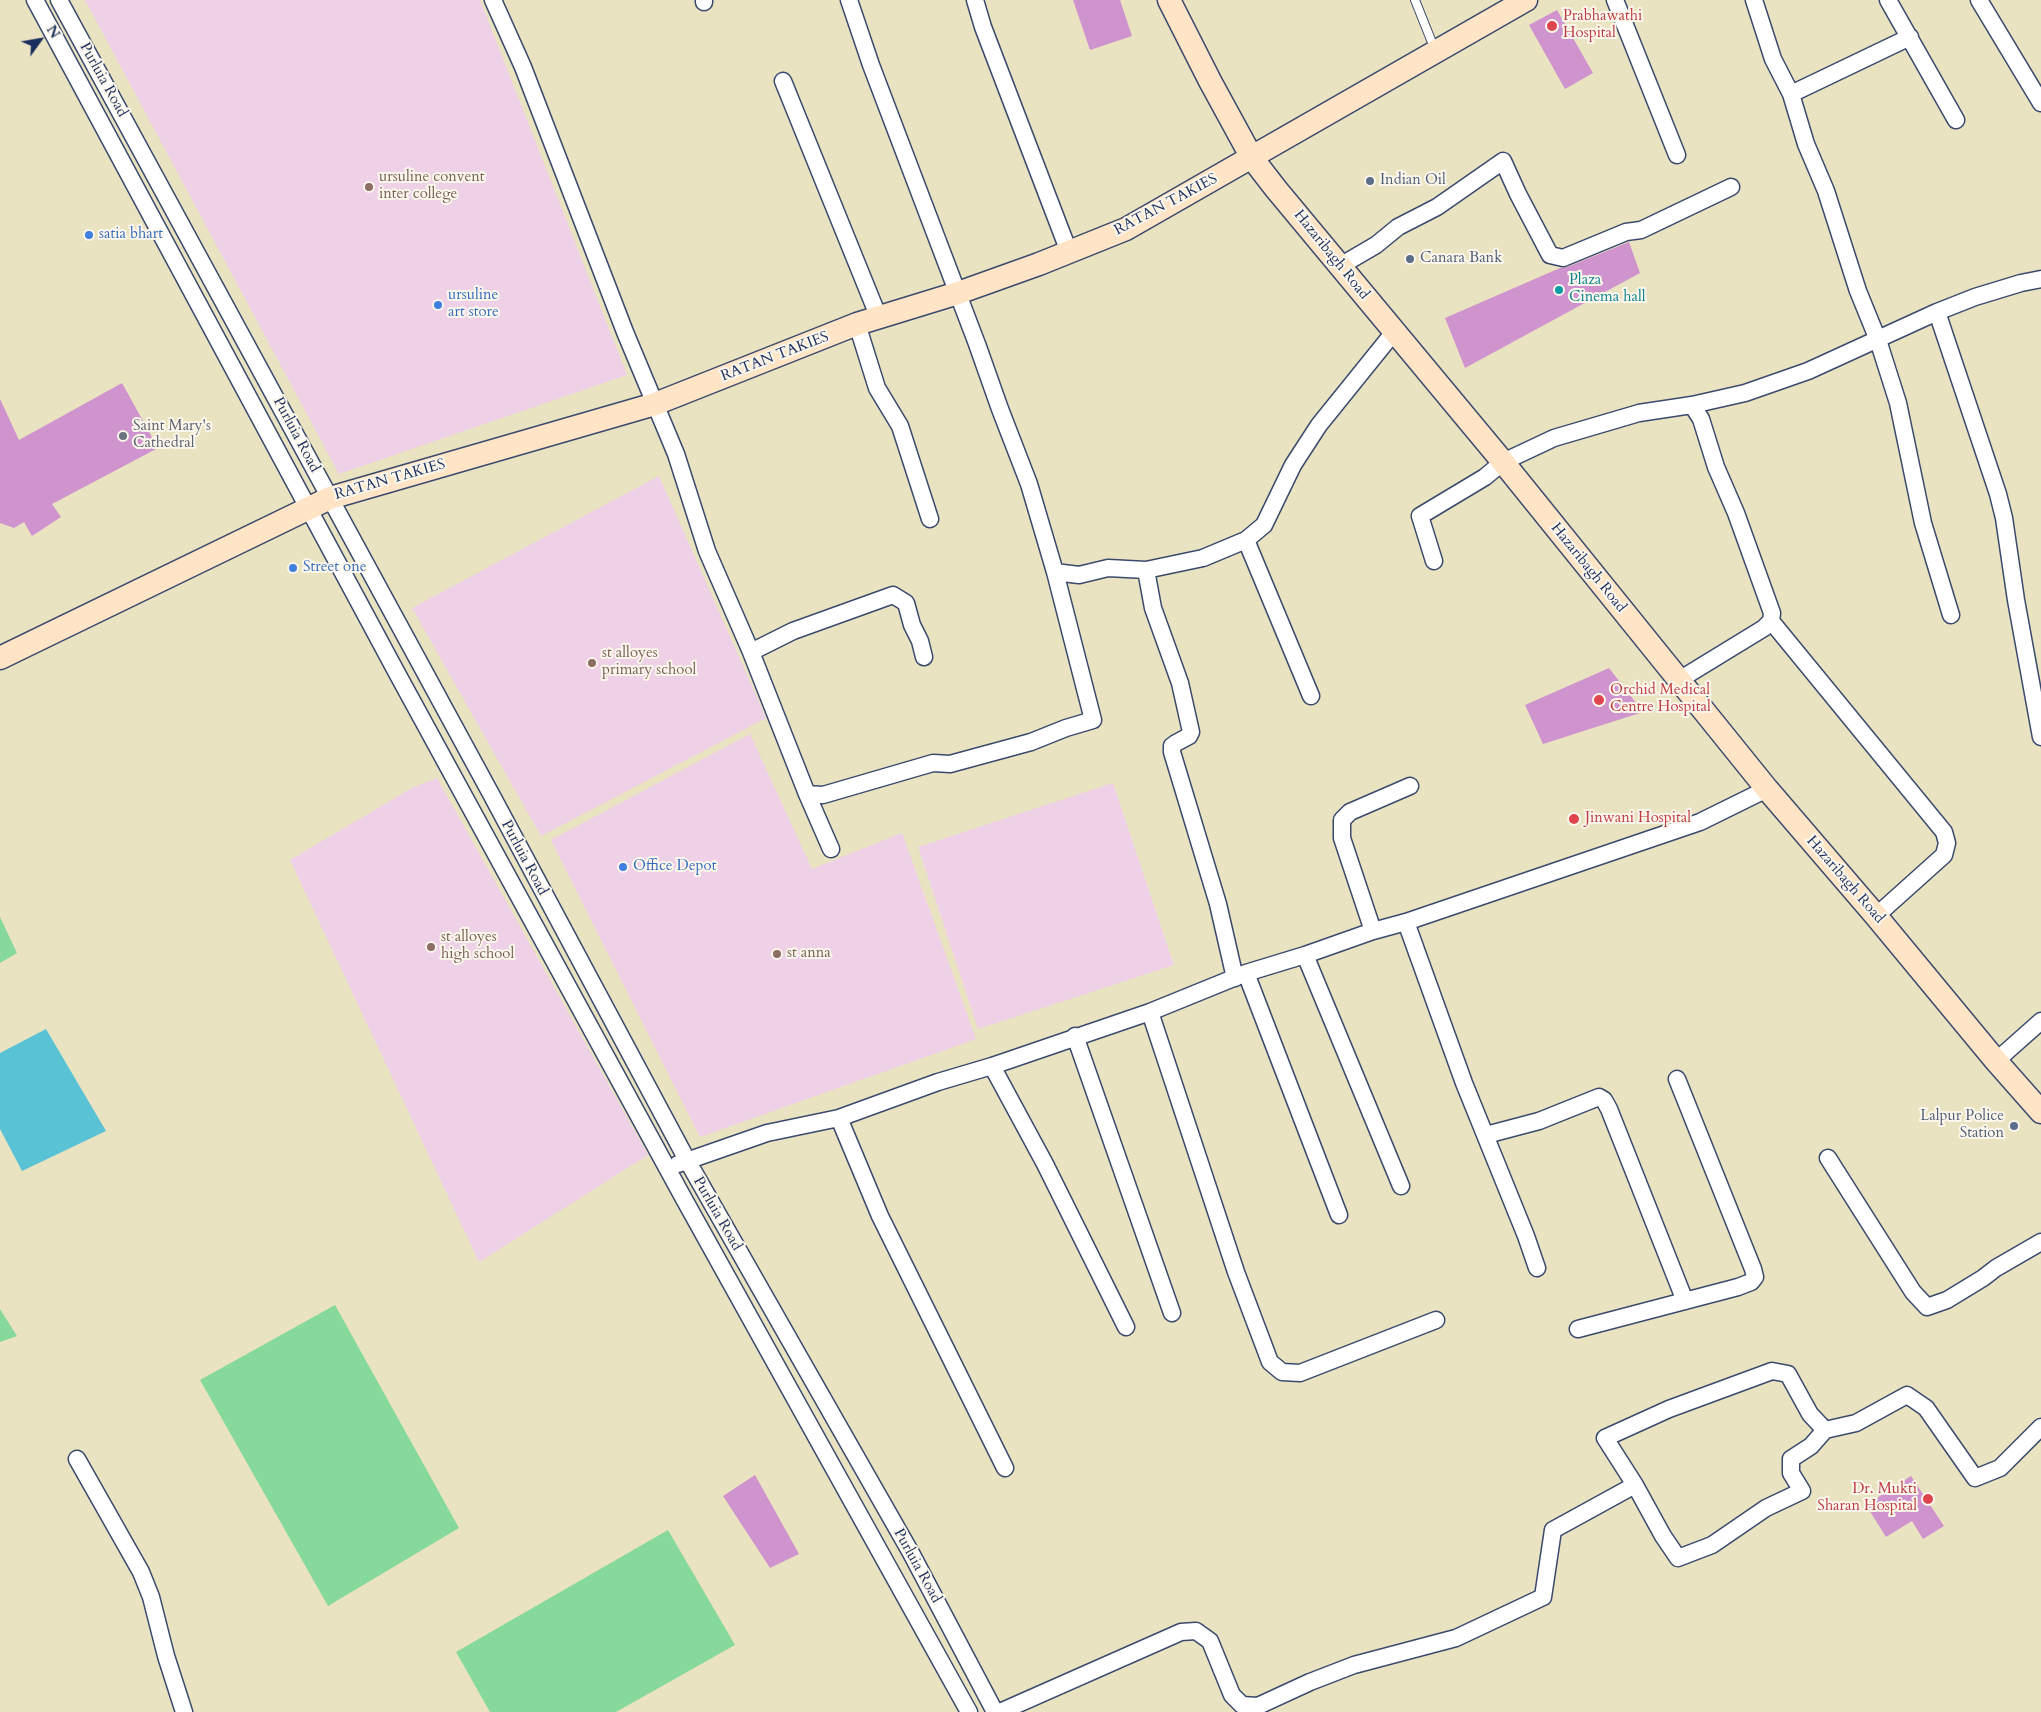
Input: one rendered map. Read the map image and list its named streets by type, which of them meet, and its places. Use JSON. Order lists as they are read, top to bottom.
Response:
{
  "streets": {
    "street": ["Purluia Road", "RATAN TAKIES", "Hazaribagh Road"]
  },
  "crossings": [
    ["Purluia Road", "RATAN TAKIES"],
    ["RATAN TAKIES", "Hazaribagh Road"]
  ],
  "places": [
    "Prabhawathi Hospital",
    "Indian Oil",
    "ursuline convent inter college",
    "satia bhart",
    "Canara Bank",
    "Plaza Cinema hall",
    "ursuline art store",
    "Saint Mary's Cathedral",
    "Street one",
    "st alloyes primary school",
    "Orchid Medical Centre Hospital",
    "Jinwani Hospital",
    "Office Depot",
    "st alloyes high school",
    "st anna",
    "Lalpur Police Station",
    "Dr. Mukti Sharan Hospital"
  ],
  "north": "top right"
}
